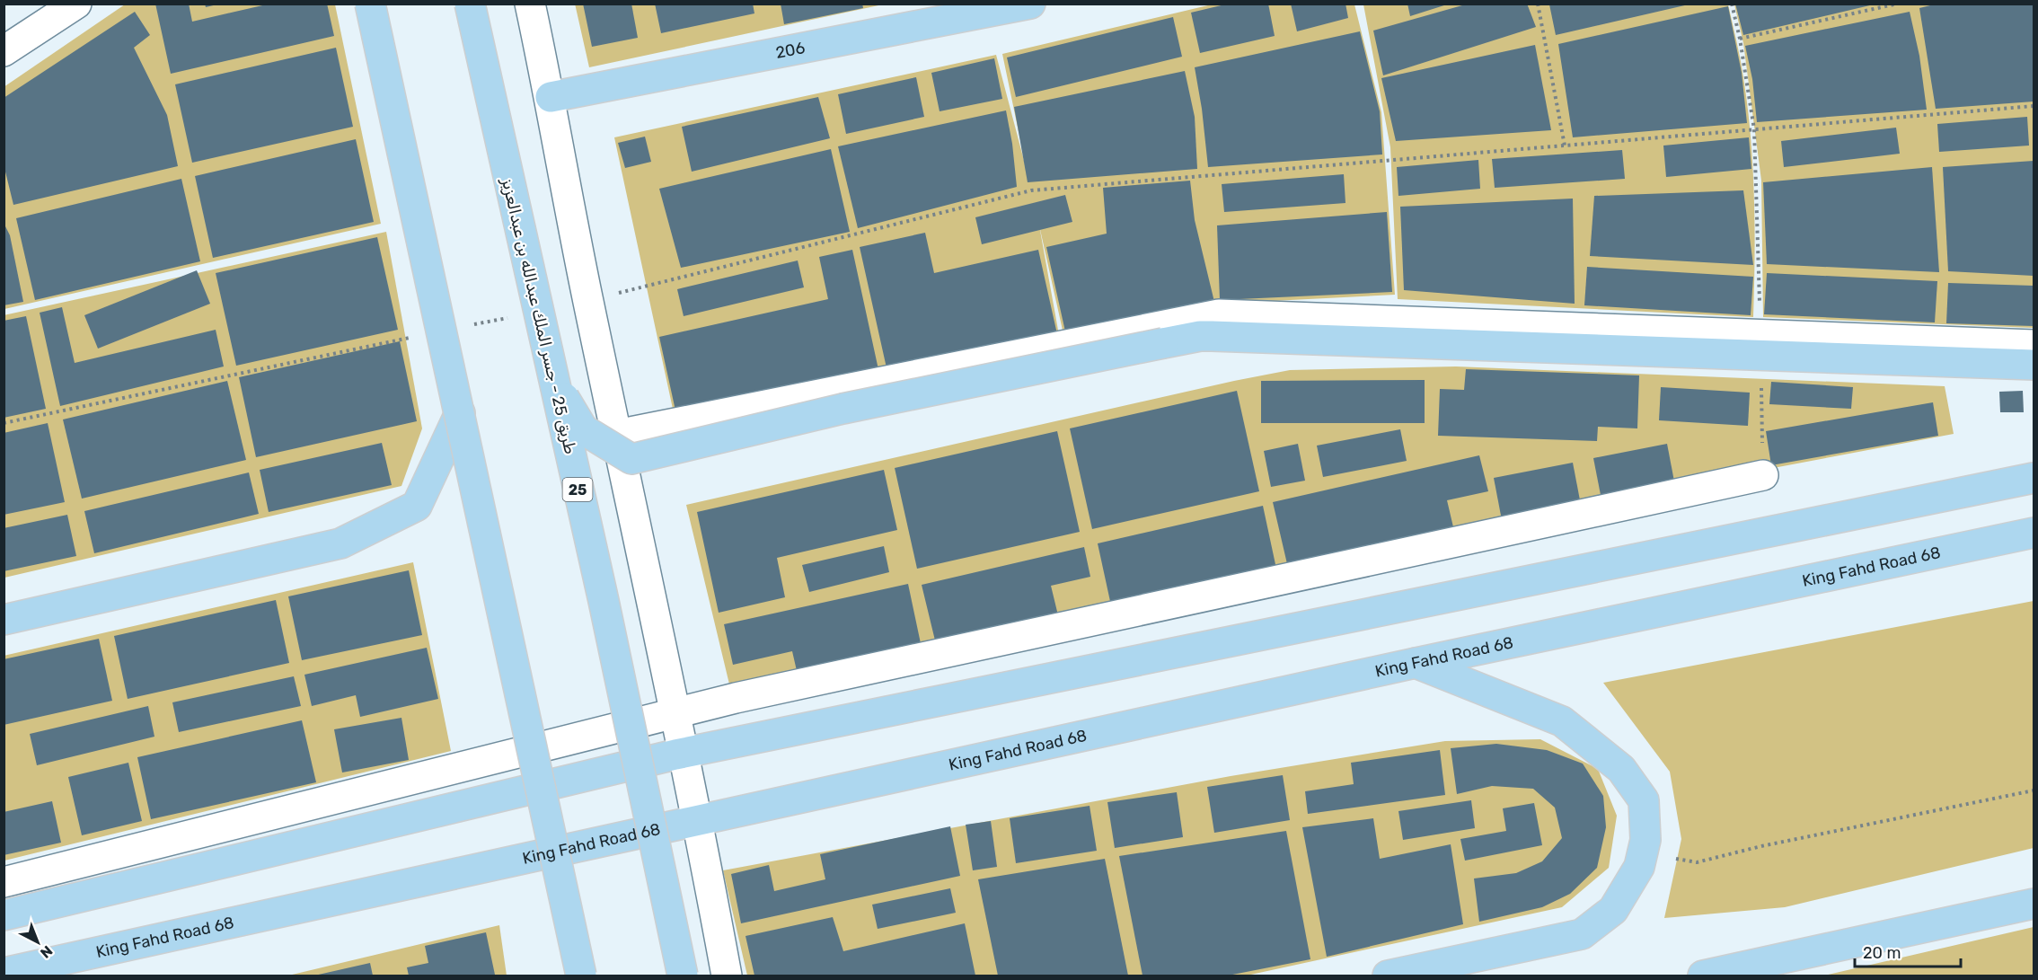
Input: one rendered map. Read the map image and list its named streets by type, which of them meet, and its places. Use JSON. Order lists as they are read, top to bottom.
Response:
{
  "streets": {
    "main road": [
      "206",
      "طريق 25 - جسر الملك عبدالله بن عبدالعزيز",
      "25",
      "King Fahd Road 68"
    ]
  },
  "scale_bar": "20 m",
  "north": "bottom right"
}
